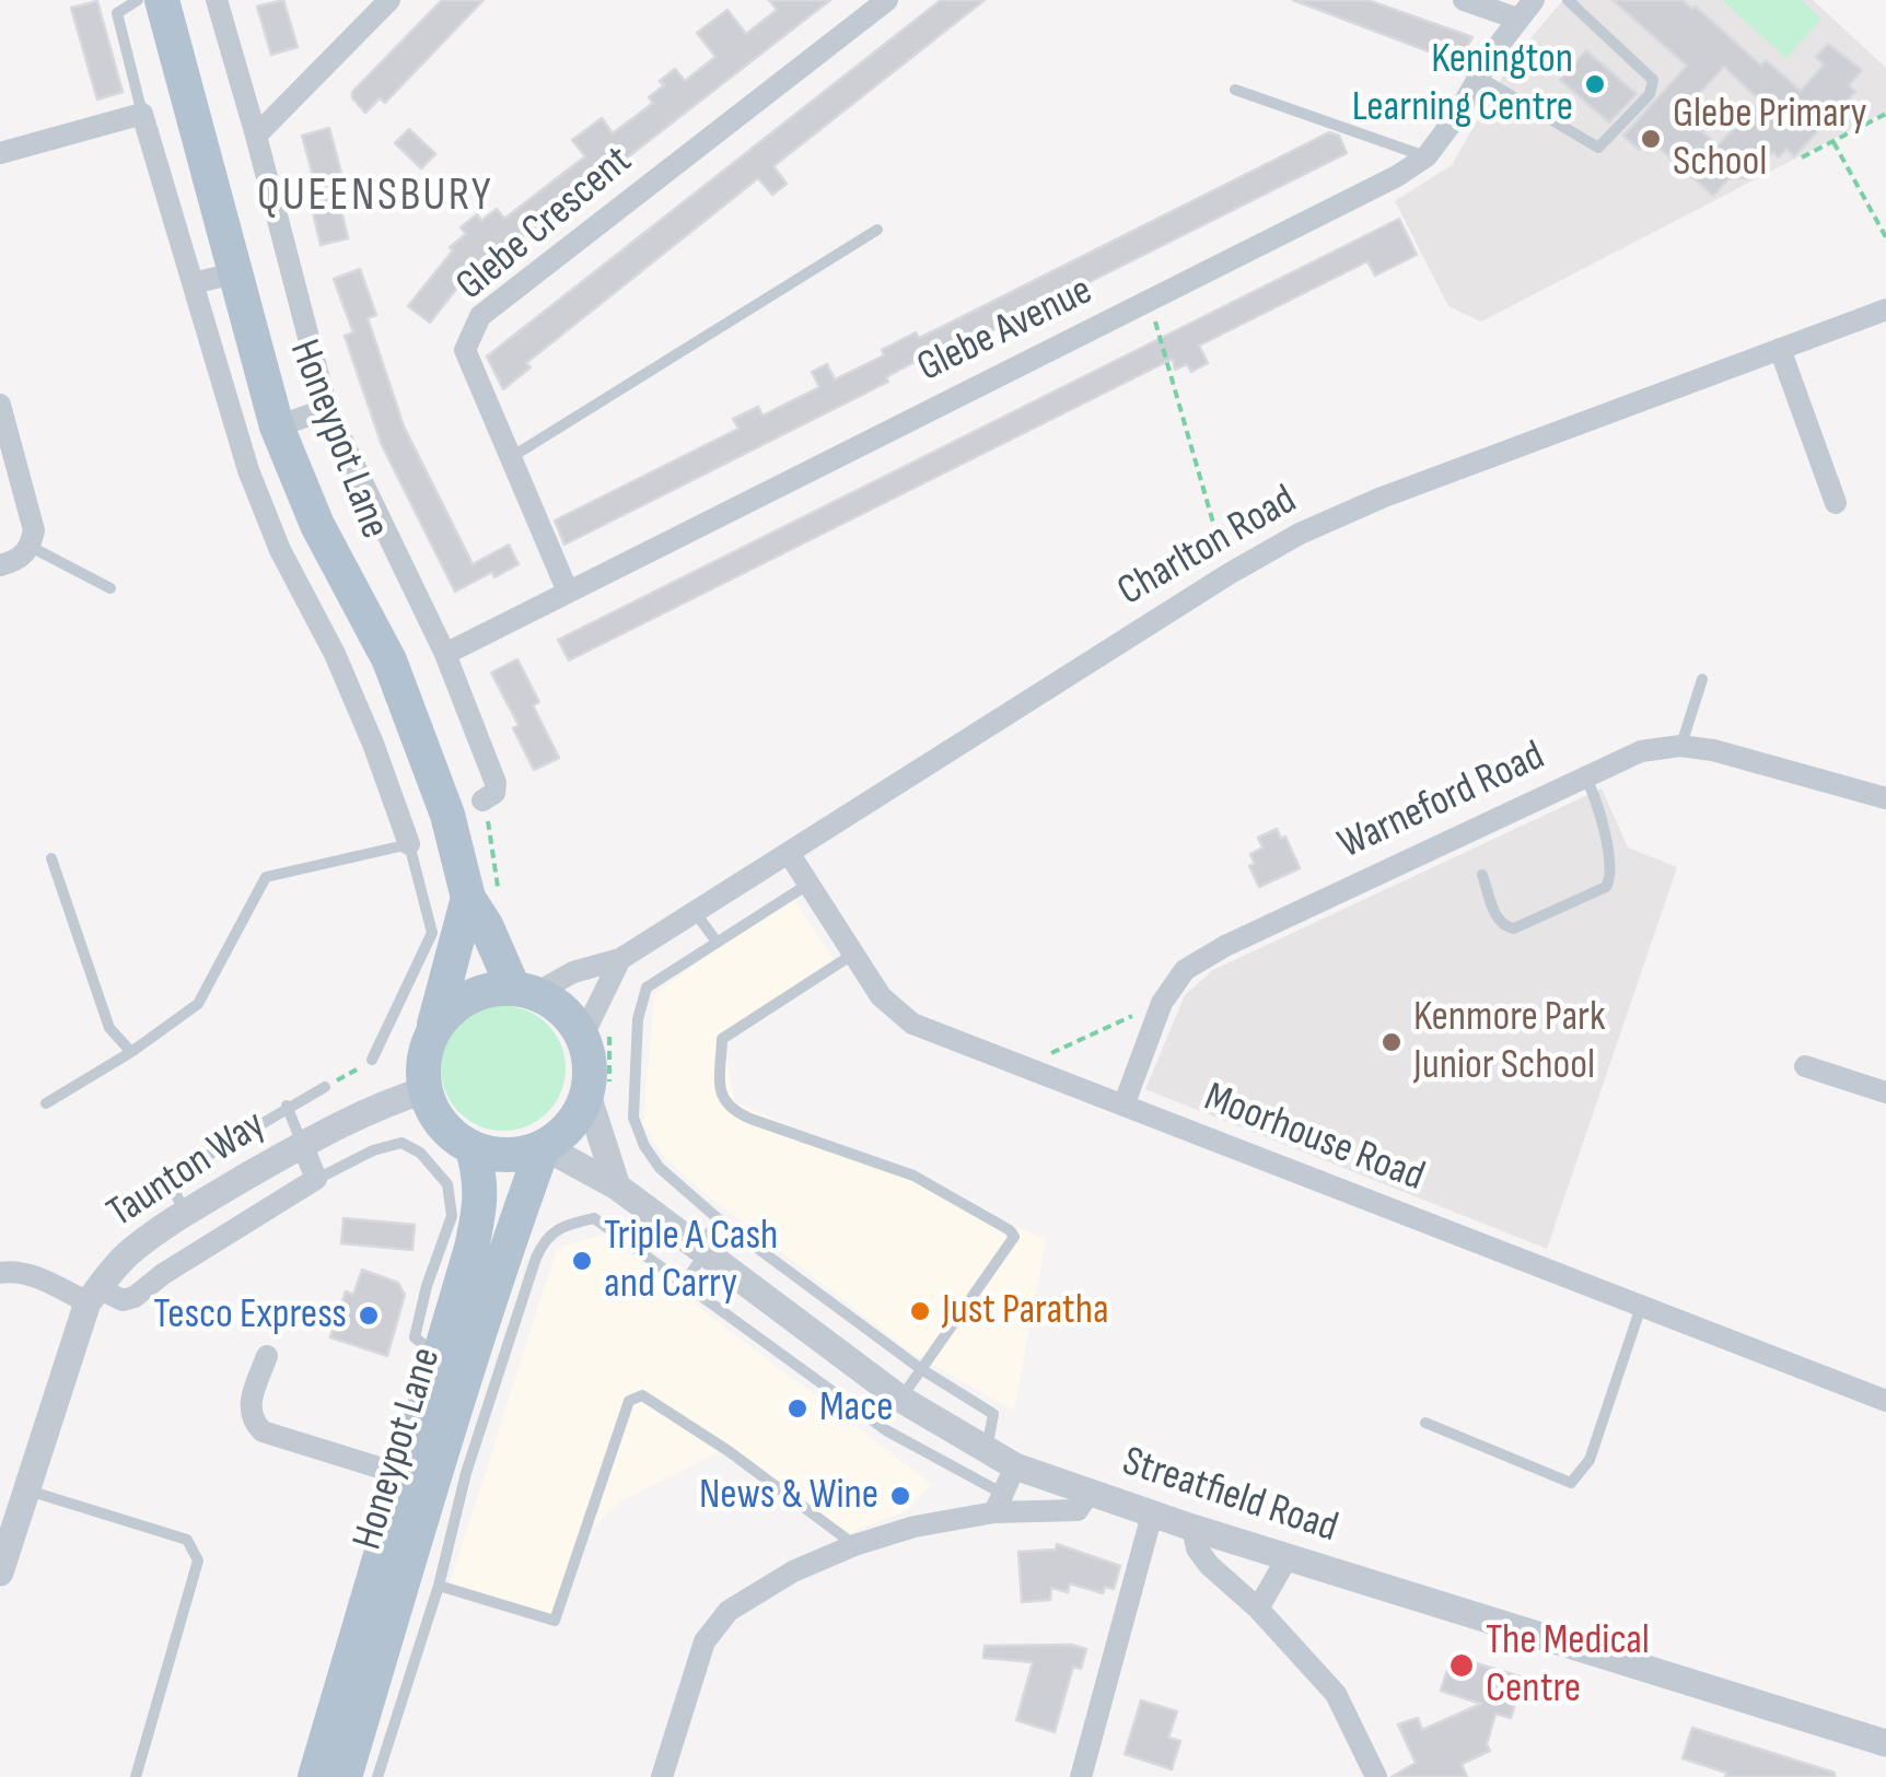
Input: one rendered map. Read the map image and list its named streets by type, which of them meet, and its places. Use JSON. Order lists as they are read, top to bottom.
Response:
{
  "streets": {
    "main road": ["Honeypot Lane"],
    "street": [
      "Glebe Crescent",
      "Glebe Avenue",
      "Charlton Road",
      "Warneford Road",
      "Moorhouse Road",
      "Taunton Way",
      "Streatfield Road"
    ]
  },
  "crossings": [
    ["Glebe Crescent", "Glebe Avenue"],
    ["Glebe Avenue", "Honeypot Lane"],
    ["Honeypot Lane", "Charlton Road"],
    ["Honeypot Lane", "Taunton Way"],
    ["Honeypot Lane", "Streatfield Road"],
    ["Charlton Road", "Moorhouse Road"],
    ["Charlton Road", "Taunton Way"],
    ["Charlton Road", "Streatfield Road"],
    ["Warneford Road", "Moorhouse Road"],
    ["Taunton Way", "Streatfield Road"]
  ],
  "districts": ["QUEENSBURY"],
  "places": [
    "Kenington Learning Centre",
    "Glebe Primary School",
    "Kenmore Park Junior School",
    "Triple A Cash and Carry",
    "Just Paratha",
    "Tesco Express",
    "Mace",
    "News & Wine",
    "The Medical Centre"
  ]
}
